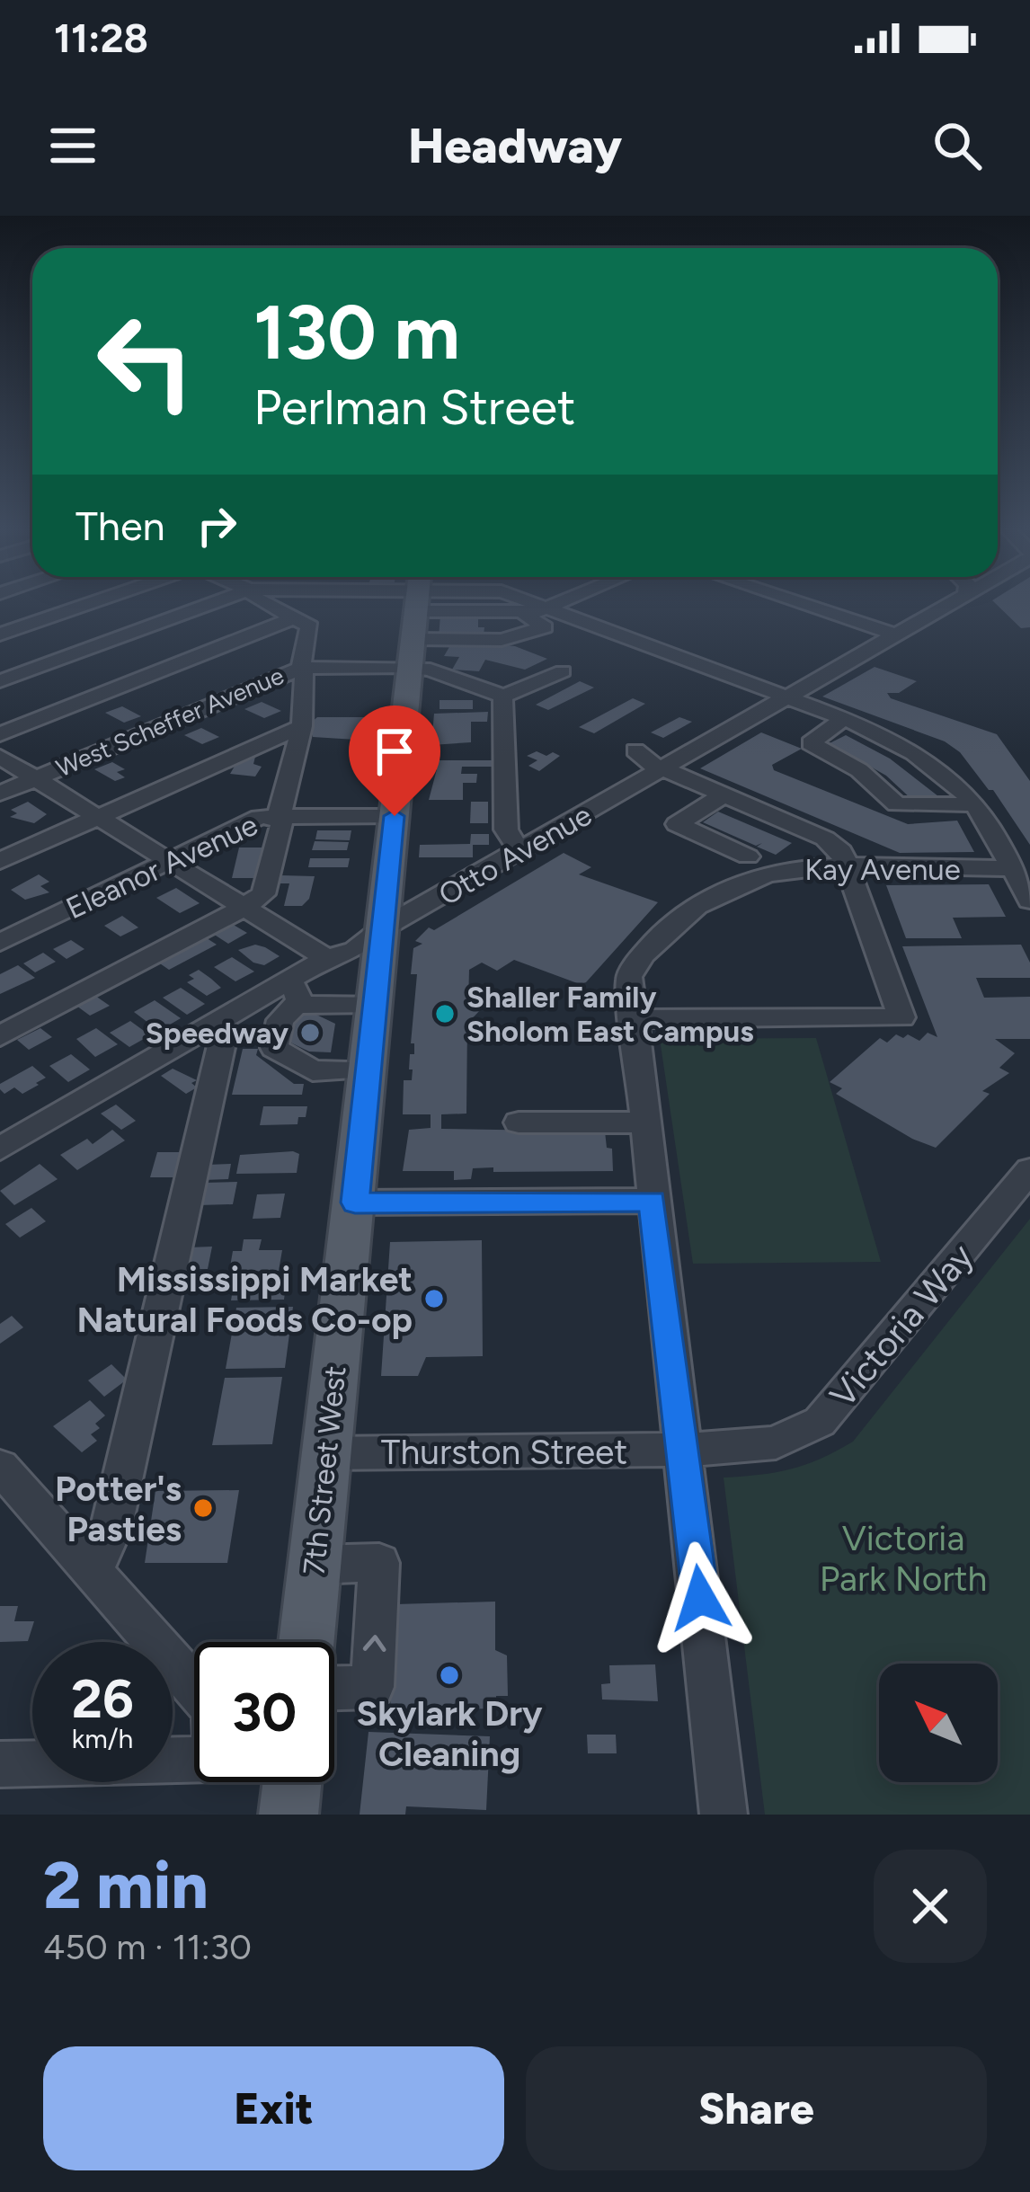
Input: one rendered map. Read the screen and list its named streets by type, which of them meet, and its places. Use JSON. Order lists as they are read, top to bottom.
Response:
{
  "streets": {
    "main road": ["7th Street West"],
    "street": [
      "West Scheffer Avenue",
      "Otto Avenue",
      "Eleanor Avenue",
      "Kay Avenue",
      "Victoria Way",
      "Thurston Street"
    ]
  },
  "crossings": [
    ["West Scheffer Avenue", "7th Street West"],
    ["Otto Avenue", "7th Street West"],
    ["Eleanor Avenue", "7th Street West"],
    ["Kay Avenue", "Victoria Way"],
    ["Kay Avenue", "Thurston Street"],
    ["Victoria Way", "Thurston Street"],
    ["Thurston Street", "7th Street West"]
  ],
  "parks": ["Victoria Park North"],
  "places": [
    "Shaller Family Sholom East Campus",
    "Speedway",
    "Mississippi Market Natural Foods Co-op",
    "Potter's Pasties",
    "Skylark Dry Cleaning"
  ],
  "north": "top left",
  "page": {
    "status": "11:28",
    "header": "Headway",
    "turn": ["130 m", "Perlman Street"],
    "then": "Then",
    "speed": "26 km/h",
    "limit": "30",
    "heading": ["2 min", "450 m · 11:30"],
    "buttons": ["Exit", "Share"]
  }
}
